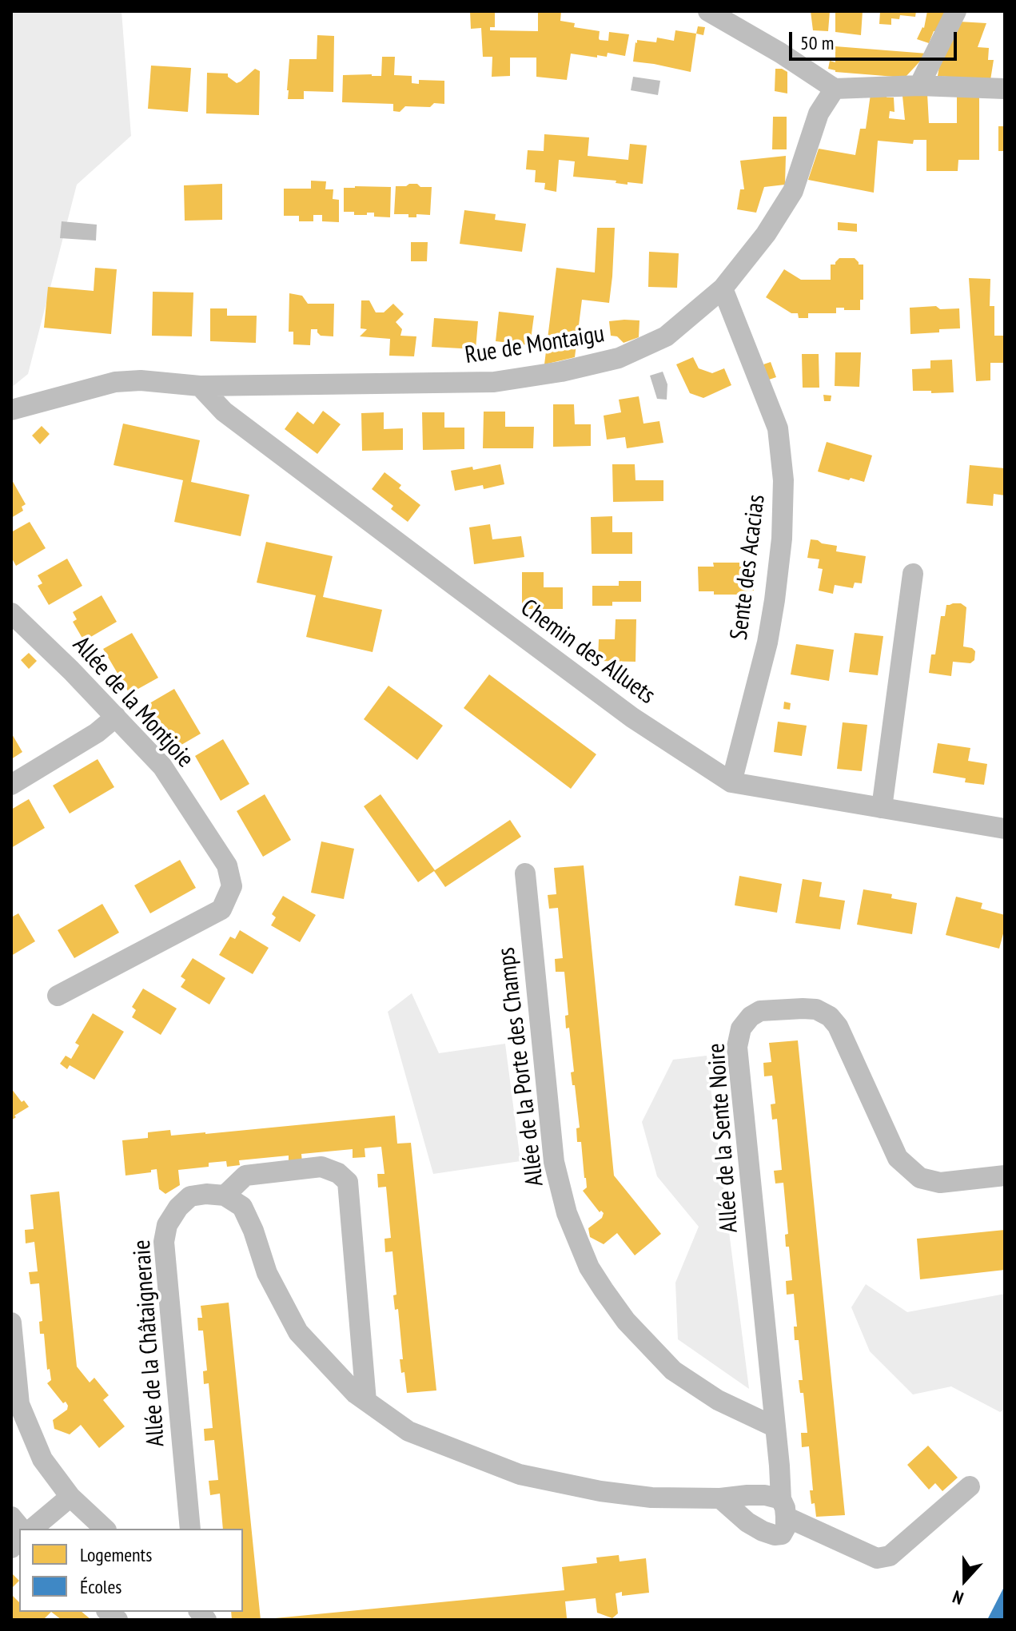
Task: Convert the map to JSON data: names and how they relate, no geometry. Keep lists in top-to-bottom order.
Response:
{
  "streets": {
    "street": [
      "Rue de Montaigu",
      "Sente des Acacias",
      "Chemin des Alluets",
      "Allée de la Montjoie",
      "Allée de la Porte des Champs",
      "Allée de la Sente Noire",
      "Allée de la Châtaigneraie"
    ]
  },
  "crossings": [
    ["Rue de Montaigu", "Sente des Acacias"],
    ["Rue de Montaigu", "Chemin des Alluets"],
    ["Sente des Acacias", "Chemin des Alluets"],
    ["Allée de la Porte des Champs", "Allée de la Sente Noire"]
  ],
  "legend": ["Logements", "Écoles"],
  "scale_bar": "50 m",
  "north": "bottom"
}
